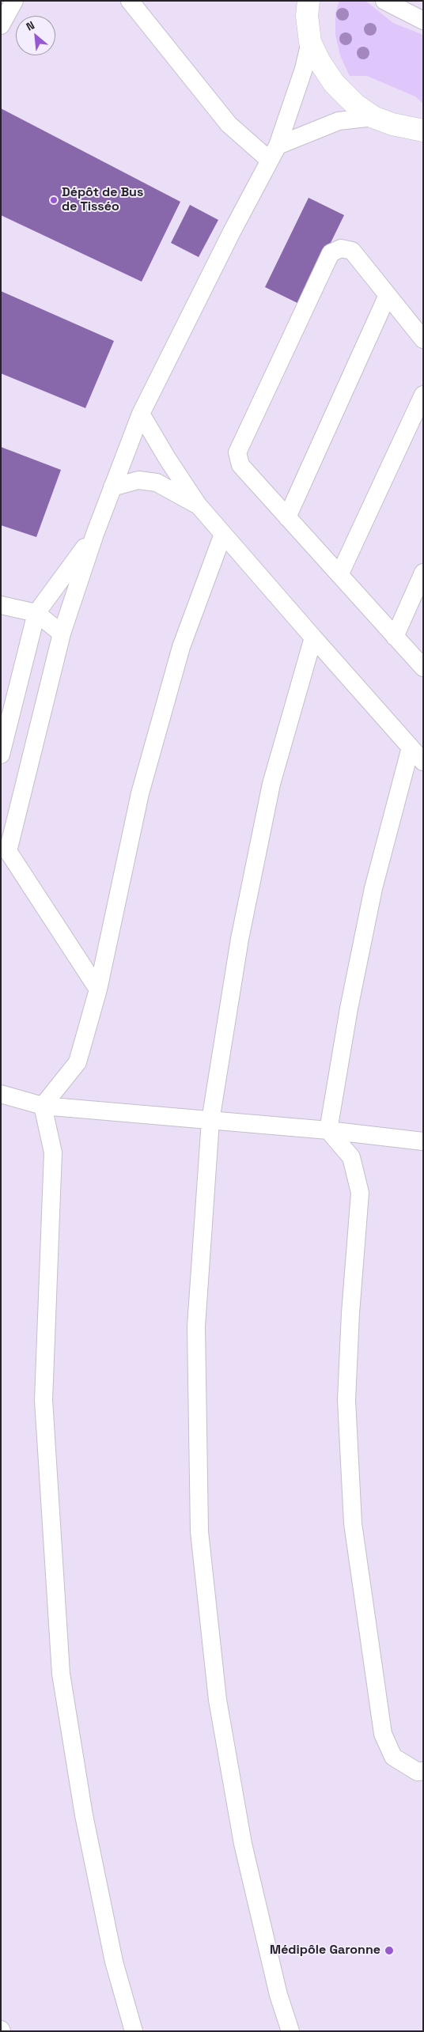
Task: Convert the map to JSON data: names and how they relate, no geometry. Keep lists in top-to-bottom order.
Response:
{
  "places": ["Dépôt de Bus de Tisséo", "Médipôle Garonne"],
  "north": "top left"
}
